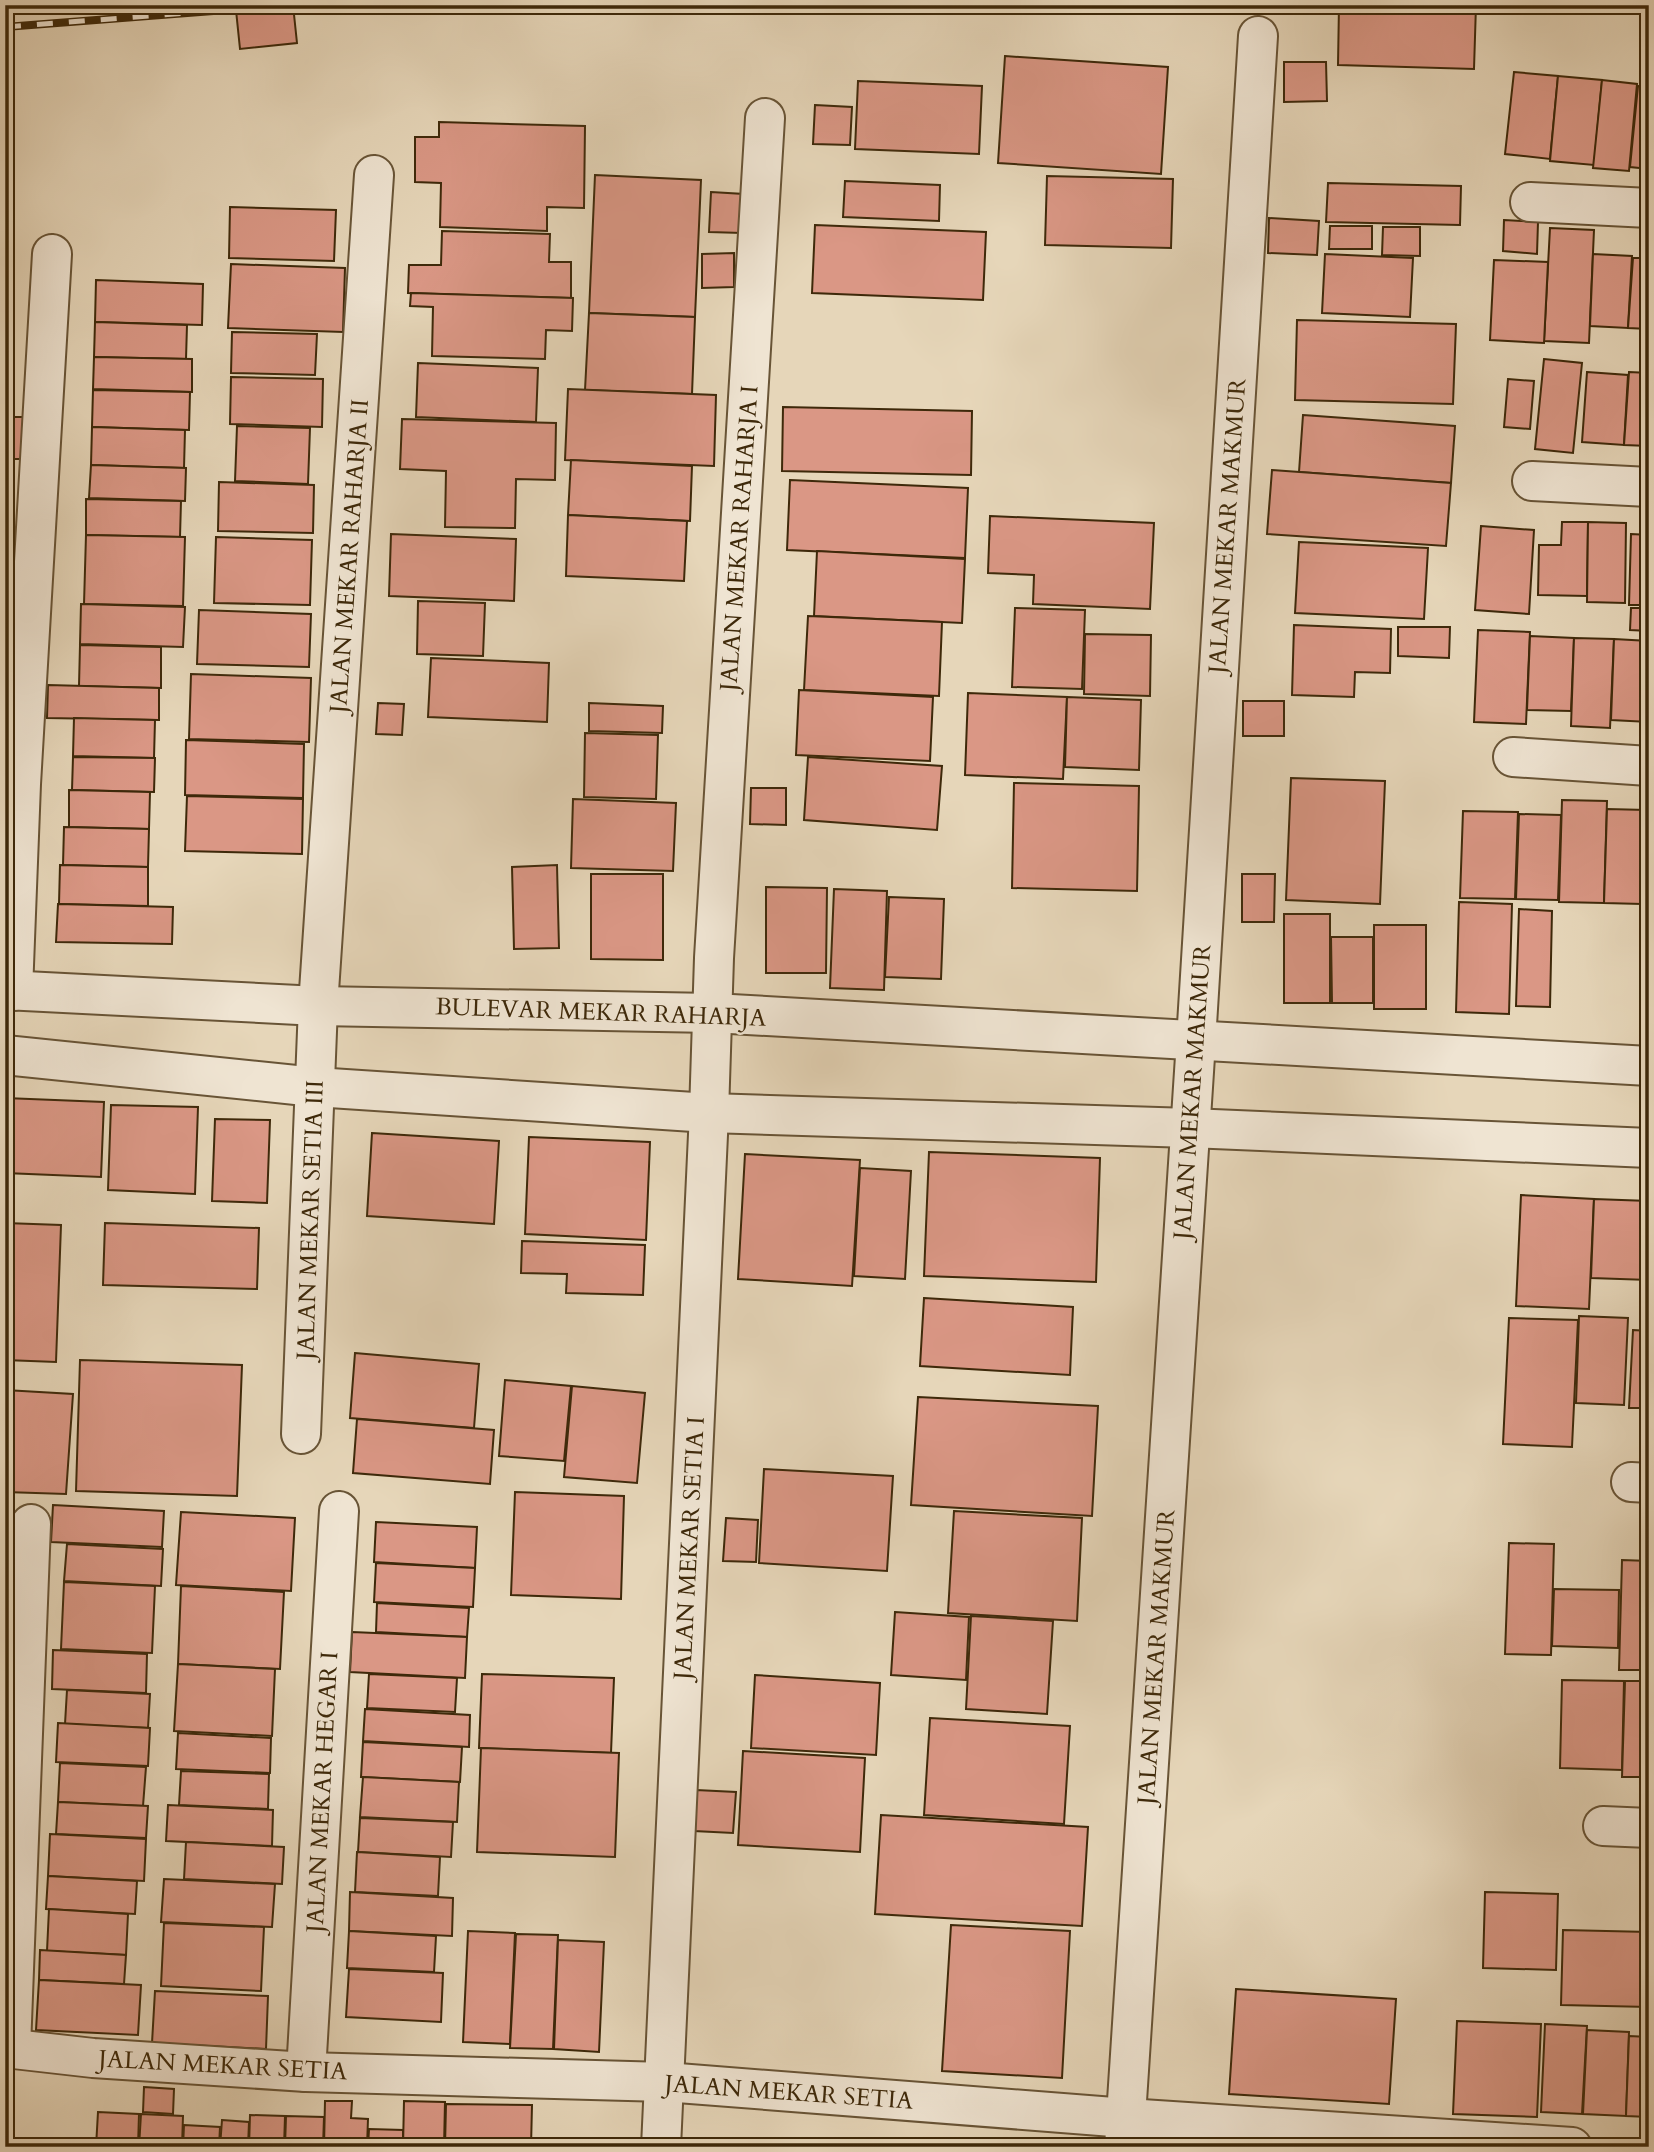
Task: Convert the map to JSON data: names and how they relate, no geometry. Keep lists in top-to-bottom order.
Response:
{
  "streets": {
    "street": [
      "JALAN MEKAR MAKMUR",
      "JALAN MEKAR RAHARJA I",
      "JALAN MEKAR RAHARJA II",
      "BULEVAR MEKAR RAHARJA",
      "JALAN MEKAR SETIA III",
      "JALAN MEKAR SETIA I",
      "JALAN MEKAR HEGAR I",
      "JALAN MEKAR SETIA"
    ]
  },
  "crossings": [
    ["JALAN MEKAR MAKMUR", "BULEVAR MEKAR RAHARJA"],
    ["JALAN MEKAR MAKMUR", "JALAN MEKAR SETIA"],
    ["JALAN MEKAR RAHARJA I", "BULEVAR MEKAR RAHARJA"],
    ["JALAN MEKAR RAHARJA I", "JALAN MEKAR SETIA I"],
    ["JALAN MEKAR RAHARJA II", "BULEVAR MEKAR RAHARJA"],
    ["JALAN MEKAR RAHARJA II", "JALAN MEKAR SETIA III"],
    ["BULEVAR MEKAR RAHARJA", "JALAN MEKAR SETIA III"],
    ["BULEVAR MEKAR RAHARJA", "JALAN MEKAR SETIA I"],
    ["JALAN MEKAR SETIA I", "JALAN MEKAR SETIA"],
    ["JALAN MEKAR HEGAR I", "JALAN MEKAR SETIA"]
  ]
}
